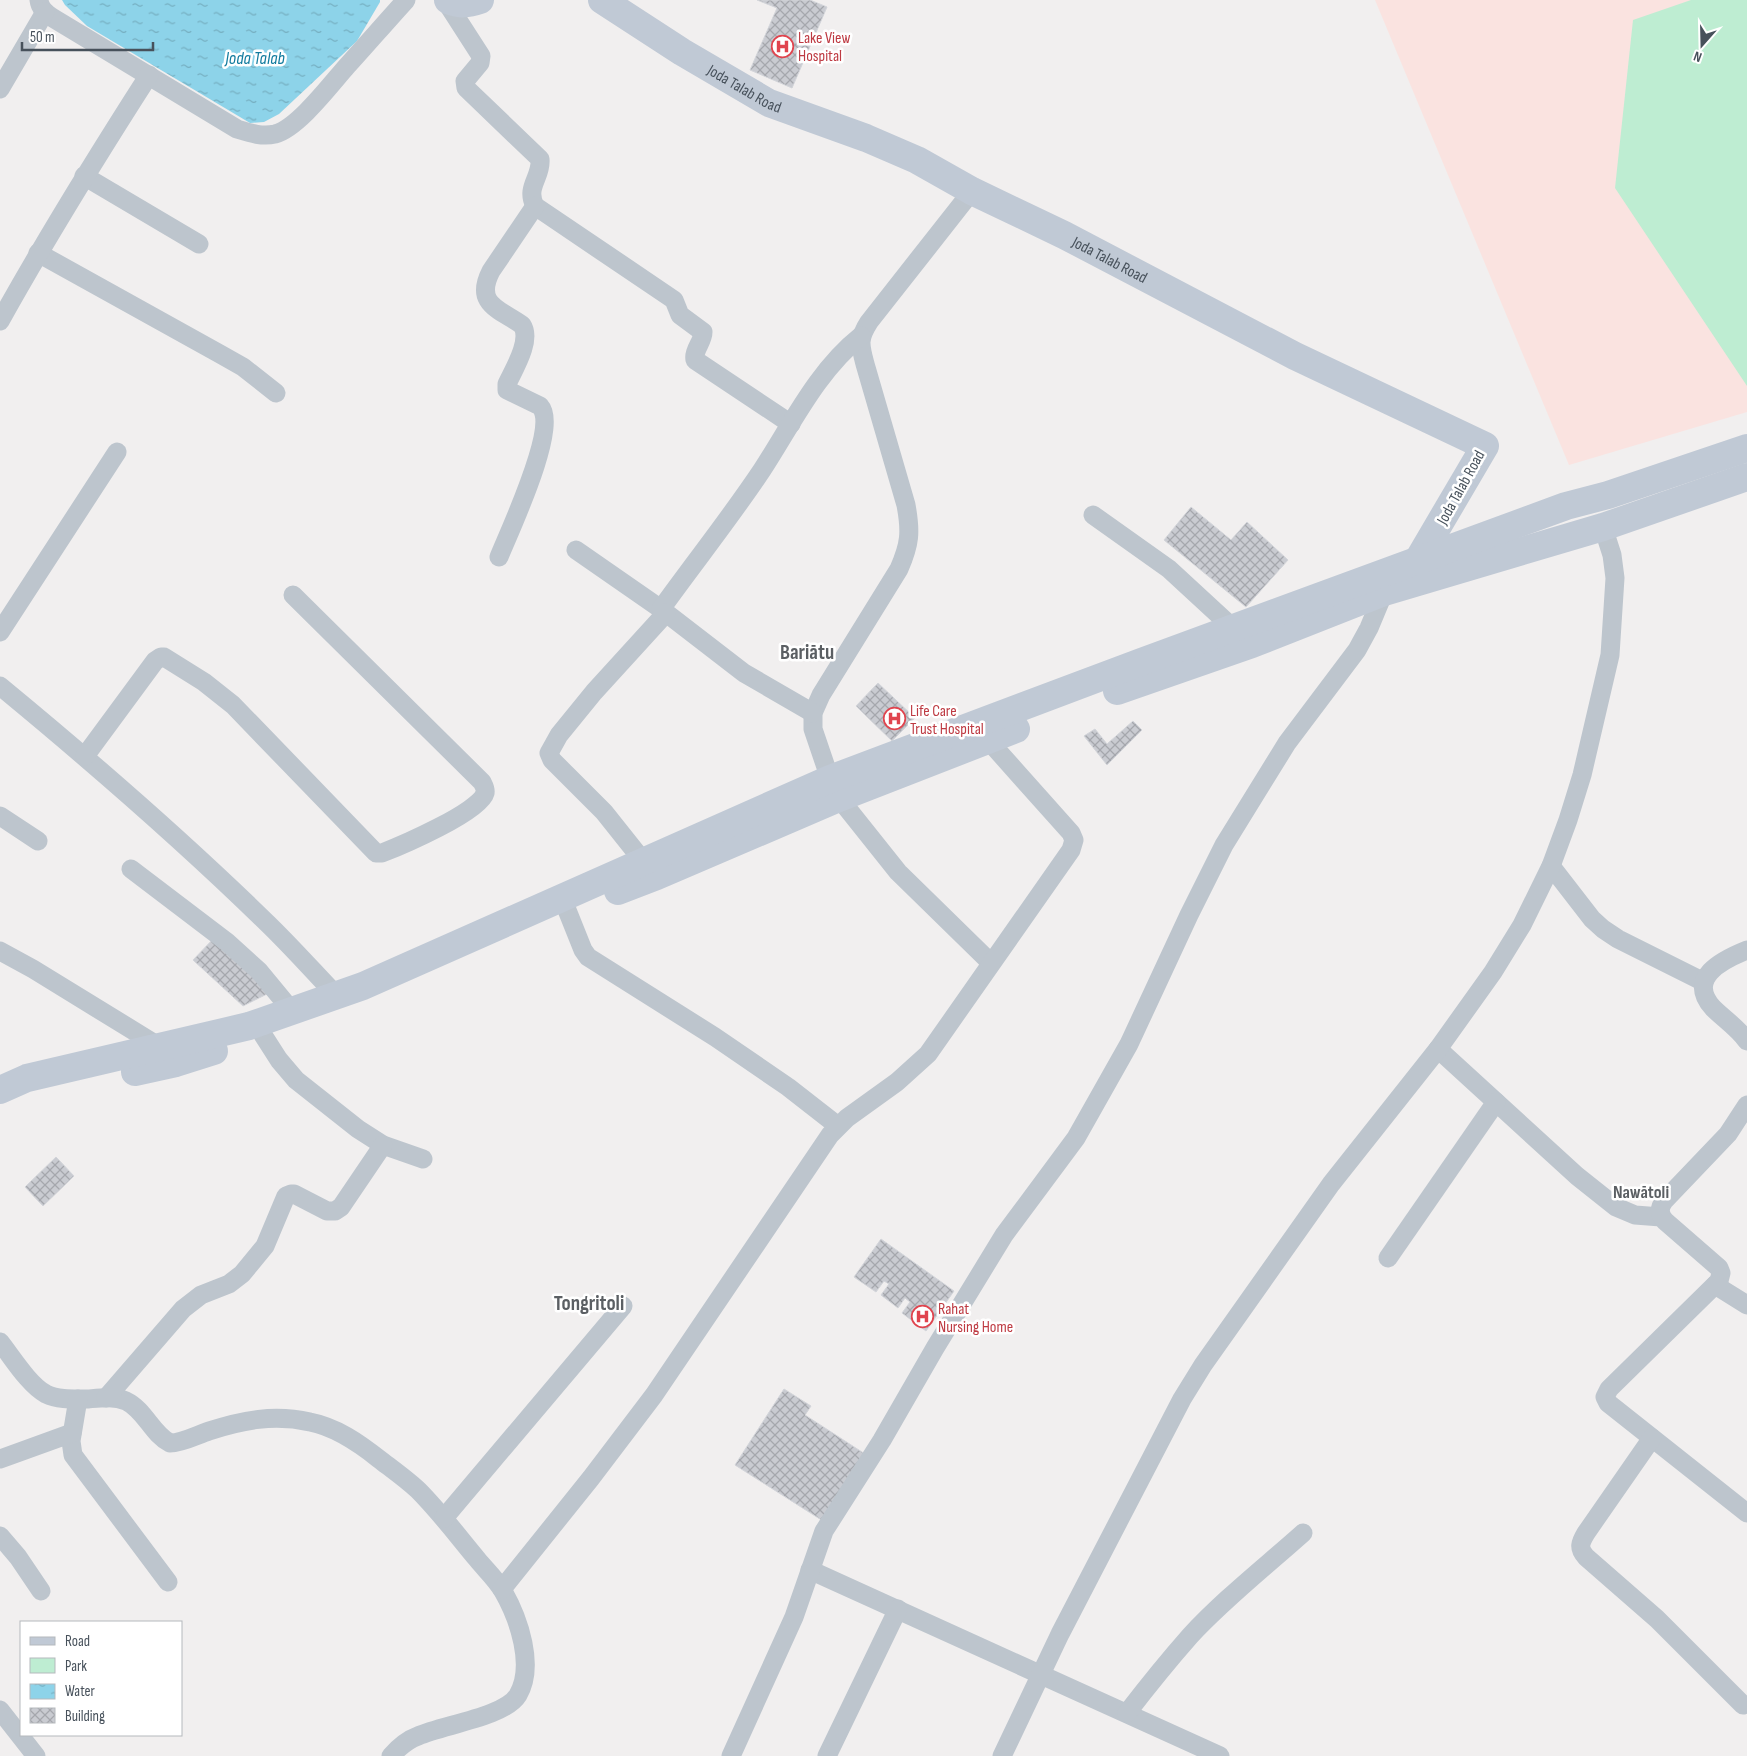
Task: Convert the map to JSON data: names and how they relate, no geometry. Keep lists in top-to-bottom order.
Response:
{
  "streets": {
    "main road": ["Joda Talab Road"]
  },
  "districts": ["Bariātu", "Nawātoli", "Tongritoli"],
  "water": ["Joda Talab"],
  "places": {
    "hospital": ["Lake View Hospital", "Life Care Trust Hospital", "Rahat Nursing Home"]
  },
  "legend": [
    "Road",
    "Park",
    "Water",
    "Building"
  ],
  "scale_bar": "50 m",
  "north": "bottom"
}
